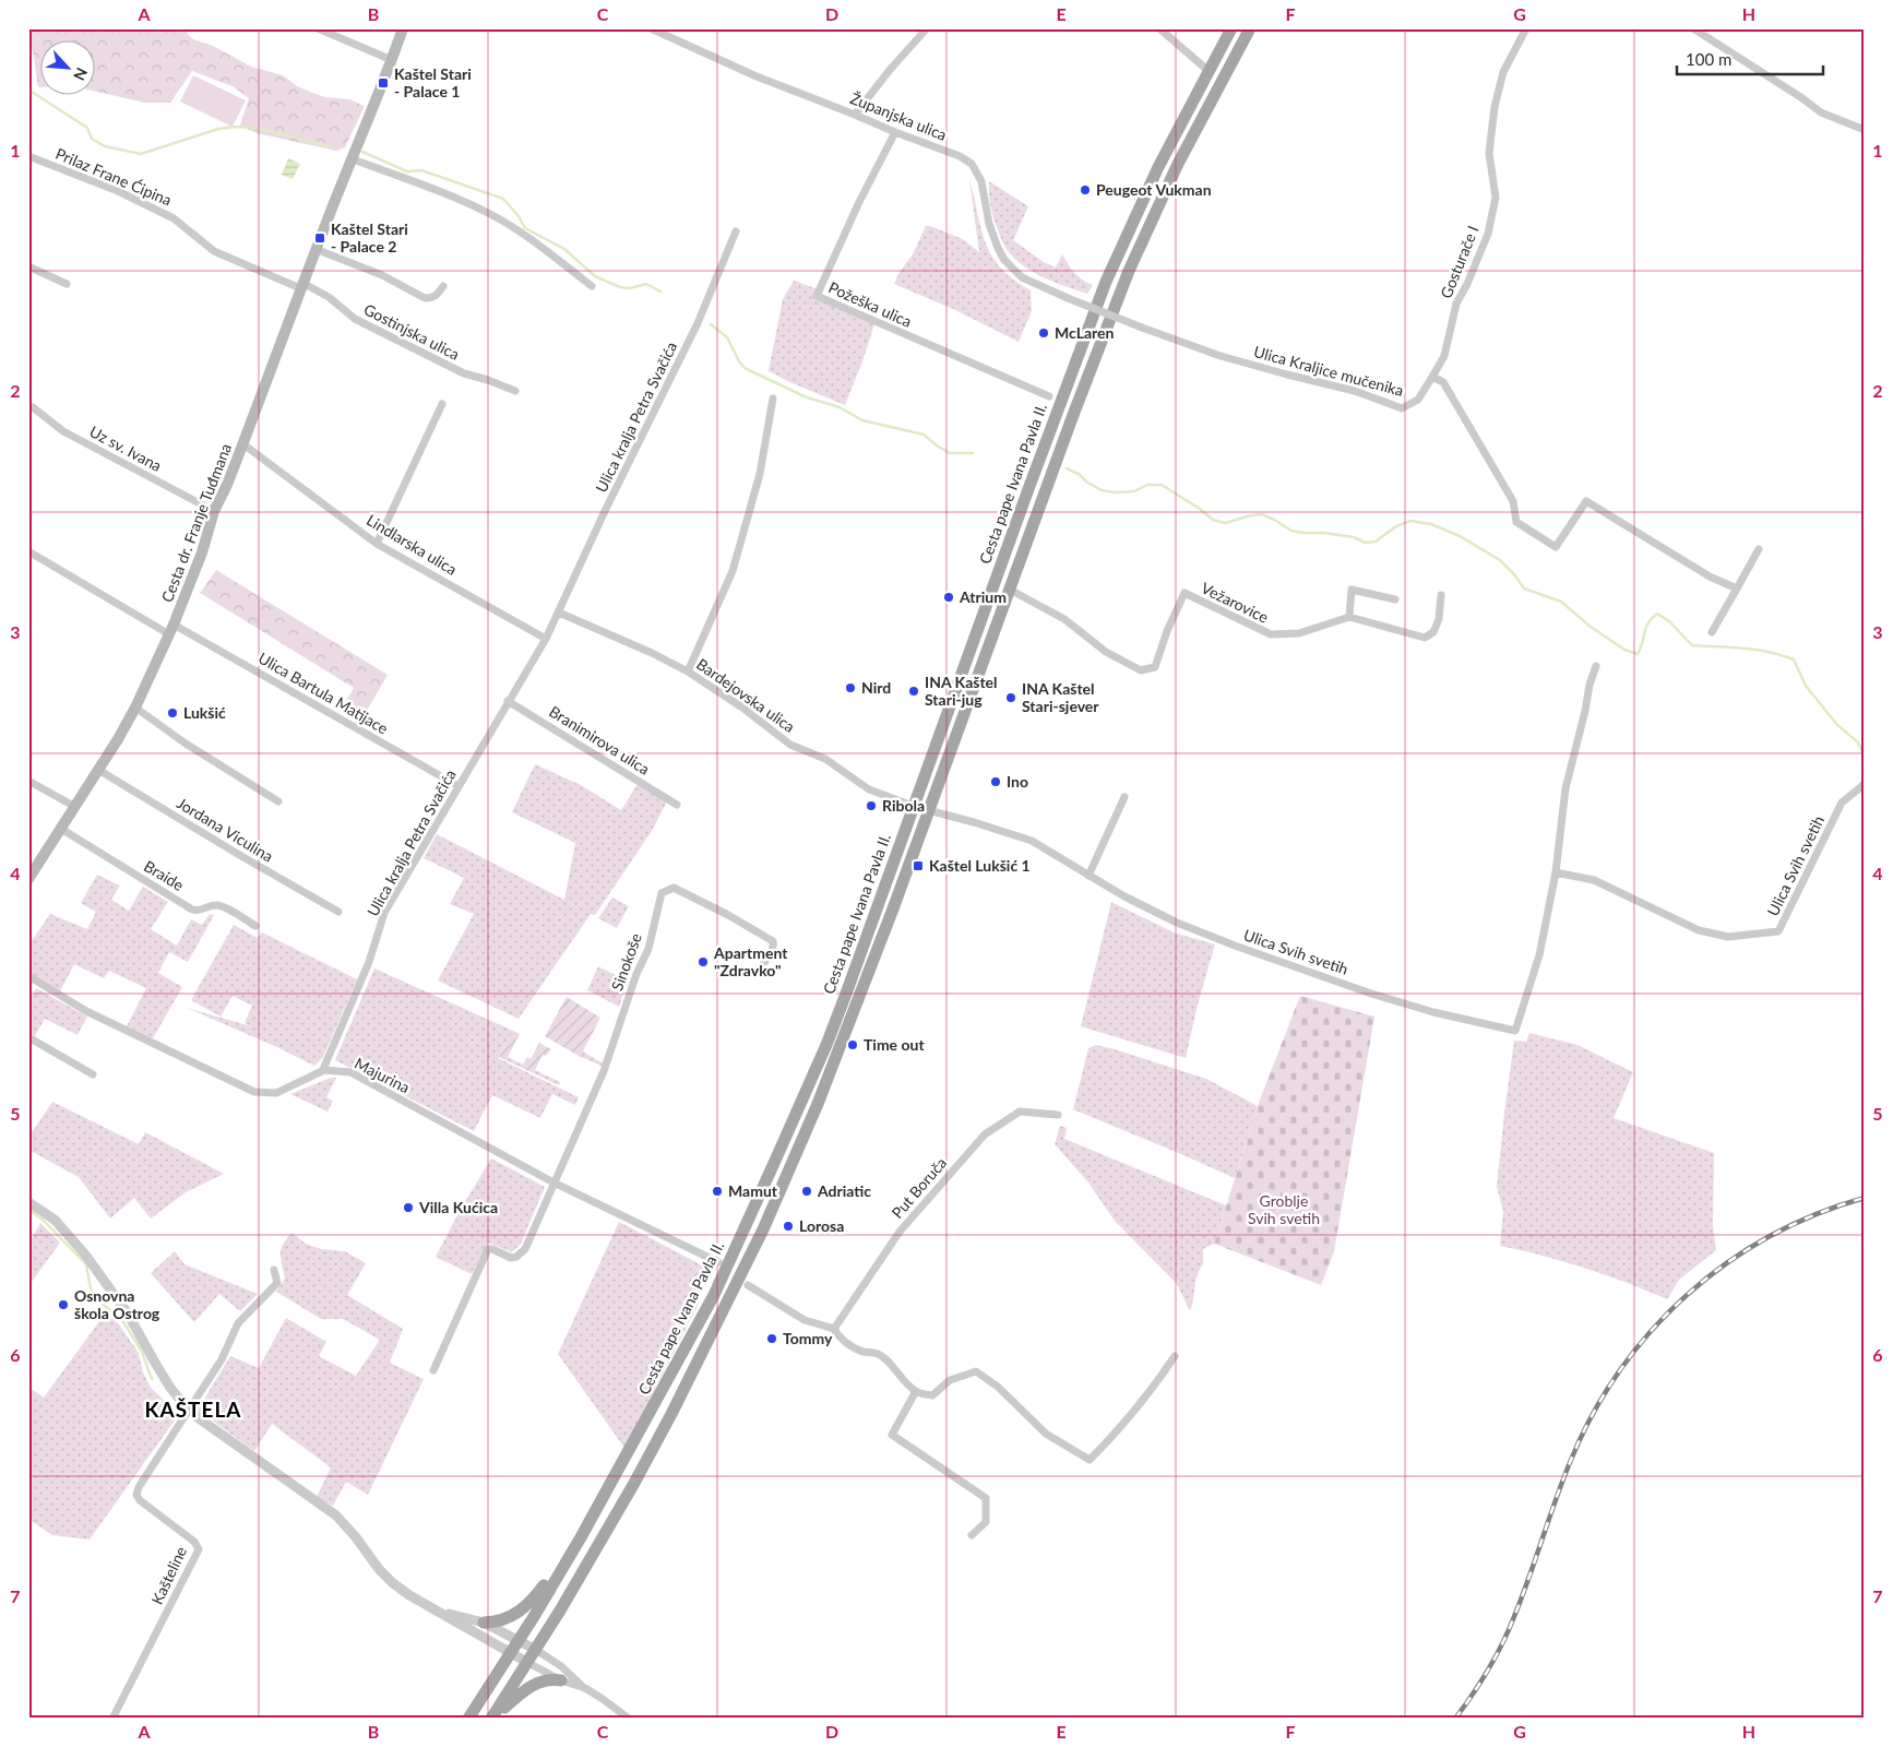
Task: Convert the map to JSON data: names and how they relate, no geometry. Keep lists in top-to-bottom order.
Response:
{
  "streets": {
    "main road": ["Cesta pape Ivana Pavla II.", "Cesta dr. Franje Tuđmana"],
    "street": [
      "Županjska ulica",
      "Prilaz Frane Ćipina",
      "Gosturače I",
      "Požeška ulica",
      "Gostinjska ulica",
      "Ulica Kraljice mučenika",
      "Ulica kralja Petra Svačića",
      "Uz sv. Ivana",
      "Lindlarska ulica",
      "Vežarovice",
      "Ulica Bartula Matijace",
      "Bardejovska ulica",
      "Branimirova ulica",
      "Jordana Viculina",
      "Ulica Svih svetih",
      "Braide",
      "Sinokoše",
      "Majurina",
      "Put Boruča",
      "Kašteline"
    ]
  },
  "crossings": [
    ["Županjska ulica", "Požeška ulica"],
    ["Županjska ulica", "Ulica Kraljice mučenika"],
    ["Prilaz Frane Ćipina", "Gostinjska ulica"],
    ["Prilaz Frane Ćipina", "Cesta dr. Franje Tuđmana"],
    ["Gosturače I", "Ulica Kraljice mučenika"],
    ["Gostinjska ulica", "Cesta dr. Franje Tuđmana"],
    ["Ulica kralja Petra Svačića", "Lindlarska ulica"],
    ["Ulica kralja Petra Svačića", "Ulica Bartula Matijace"],
    ["Ulica kralja Petra Svačića", "Bardejovska ulica"],
    ["Ulica kralja Petra Svačića", "Branimirova ulica"],
    ["Ulica kralja Petra Svačića", "Majurina"],
    ["Uz sv. Ivana", "Cesta dr. Franje Tuđmana"],
    ["Cesta pape Ivana Pavla II.", "Vežarovice"],
    ["Cesta pape Ivana Pavla II.", "Bardejovska ulica"],
    ["Cesta pape Ivana Pavla II.", "Ulica Svih svetih"],
    ["Cesta dr. Franje Tuđmana", "Lindlarska ulica"],
    ["Cesta dr. Franje Tuđmana", "Ulica Bartula Matijace"],
    ["Cesta dr. Franje Tuđmana", "Jordana Viculina"],
    ["Cesta dr. Franje Tuđmana", "Braide"],
    ["Sinokoše", "Majurina"]
  ],
  "districts": ["KAŠTELA"],
  "parks": ["Groblje Svih svetih"],
  "places": {
    "transit": ["Kaštel Stari - Palace 1", "Kaštel Stari - Palace 2", "Kaštel Lukšić 1"],
    "other": [
      "Peugeot Vukman",
      "McLaren",
      "Atrium",
      "Nird",
      "INA Kaštel Stari-jug",
      "INA Kaštel Stari-sjever",
      "Lukšić",
      "Ino",
      "Ribola",
      "Apartment \"Zdravko\"",
      "Time out",
      "Mamut",
      "Adriatic",
      "Villa Kućica",
      "Lorosa",
      "Osnovna škola Ostrog",
      "Tommy"
    ]
  },
  "scale_bar": "100 m",
  "north": "bottom right",
  "grid": {
    "columns": [
      "A",
      "B",
      "C",
      "D",
      "E",
      "F",
      "G",
      "H"
    ],
    "rows": [
      "1",
      "2",
      "3",
      "4",
      "5",
      "6",
      "7"
    ]
  }
}
